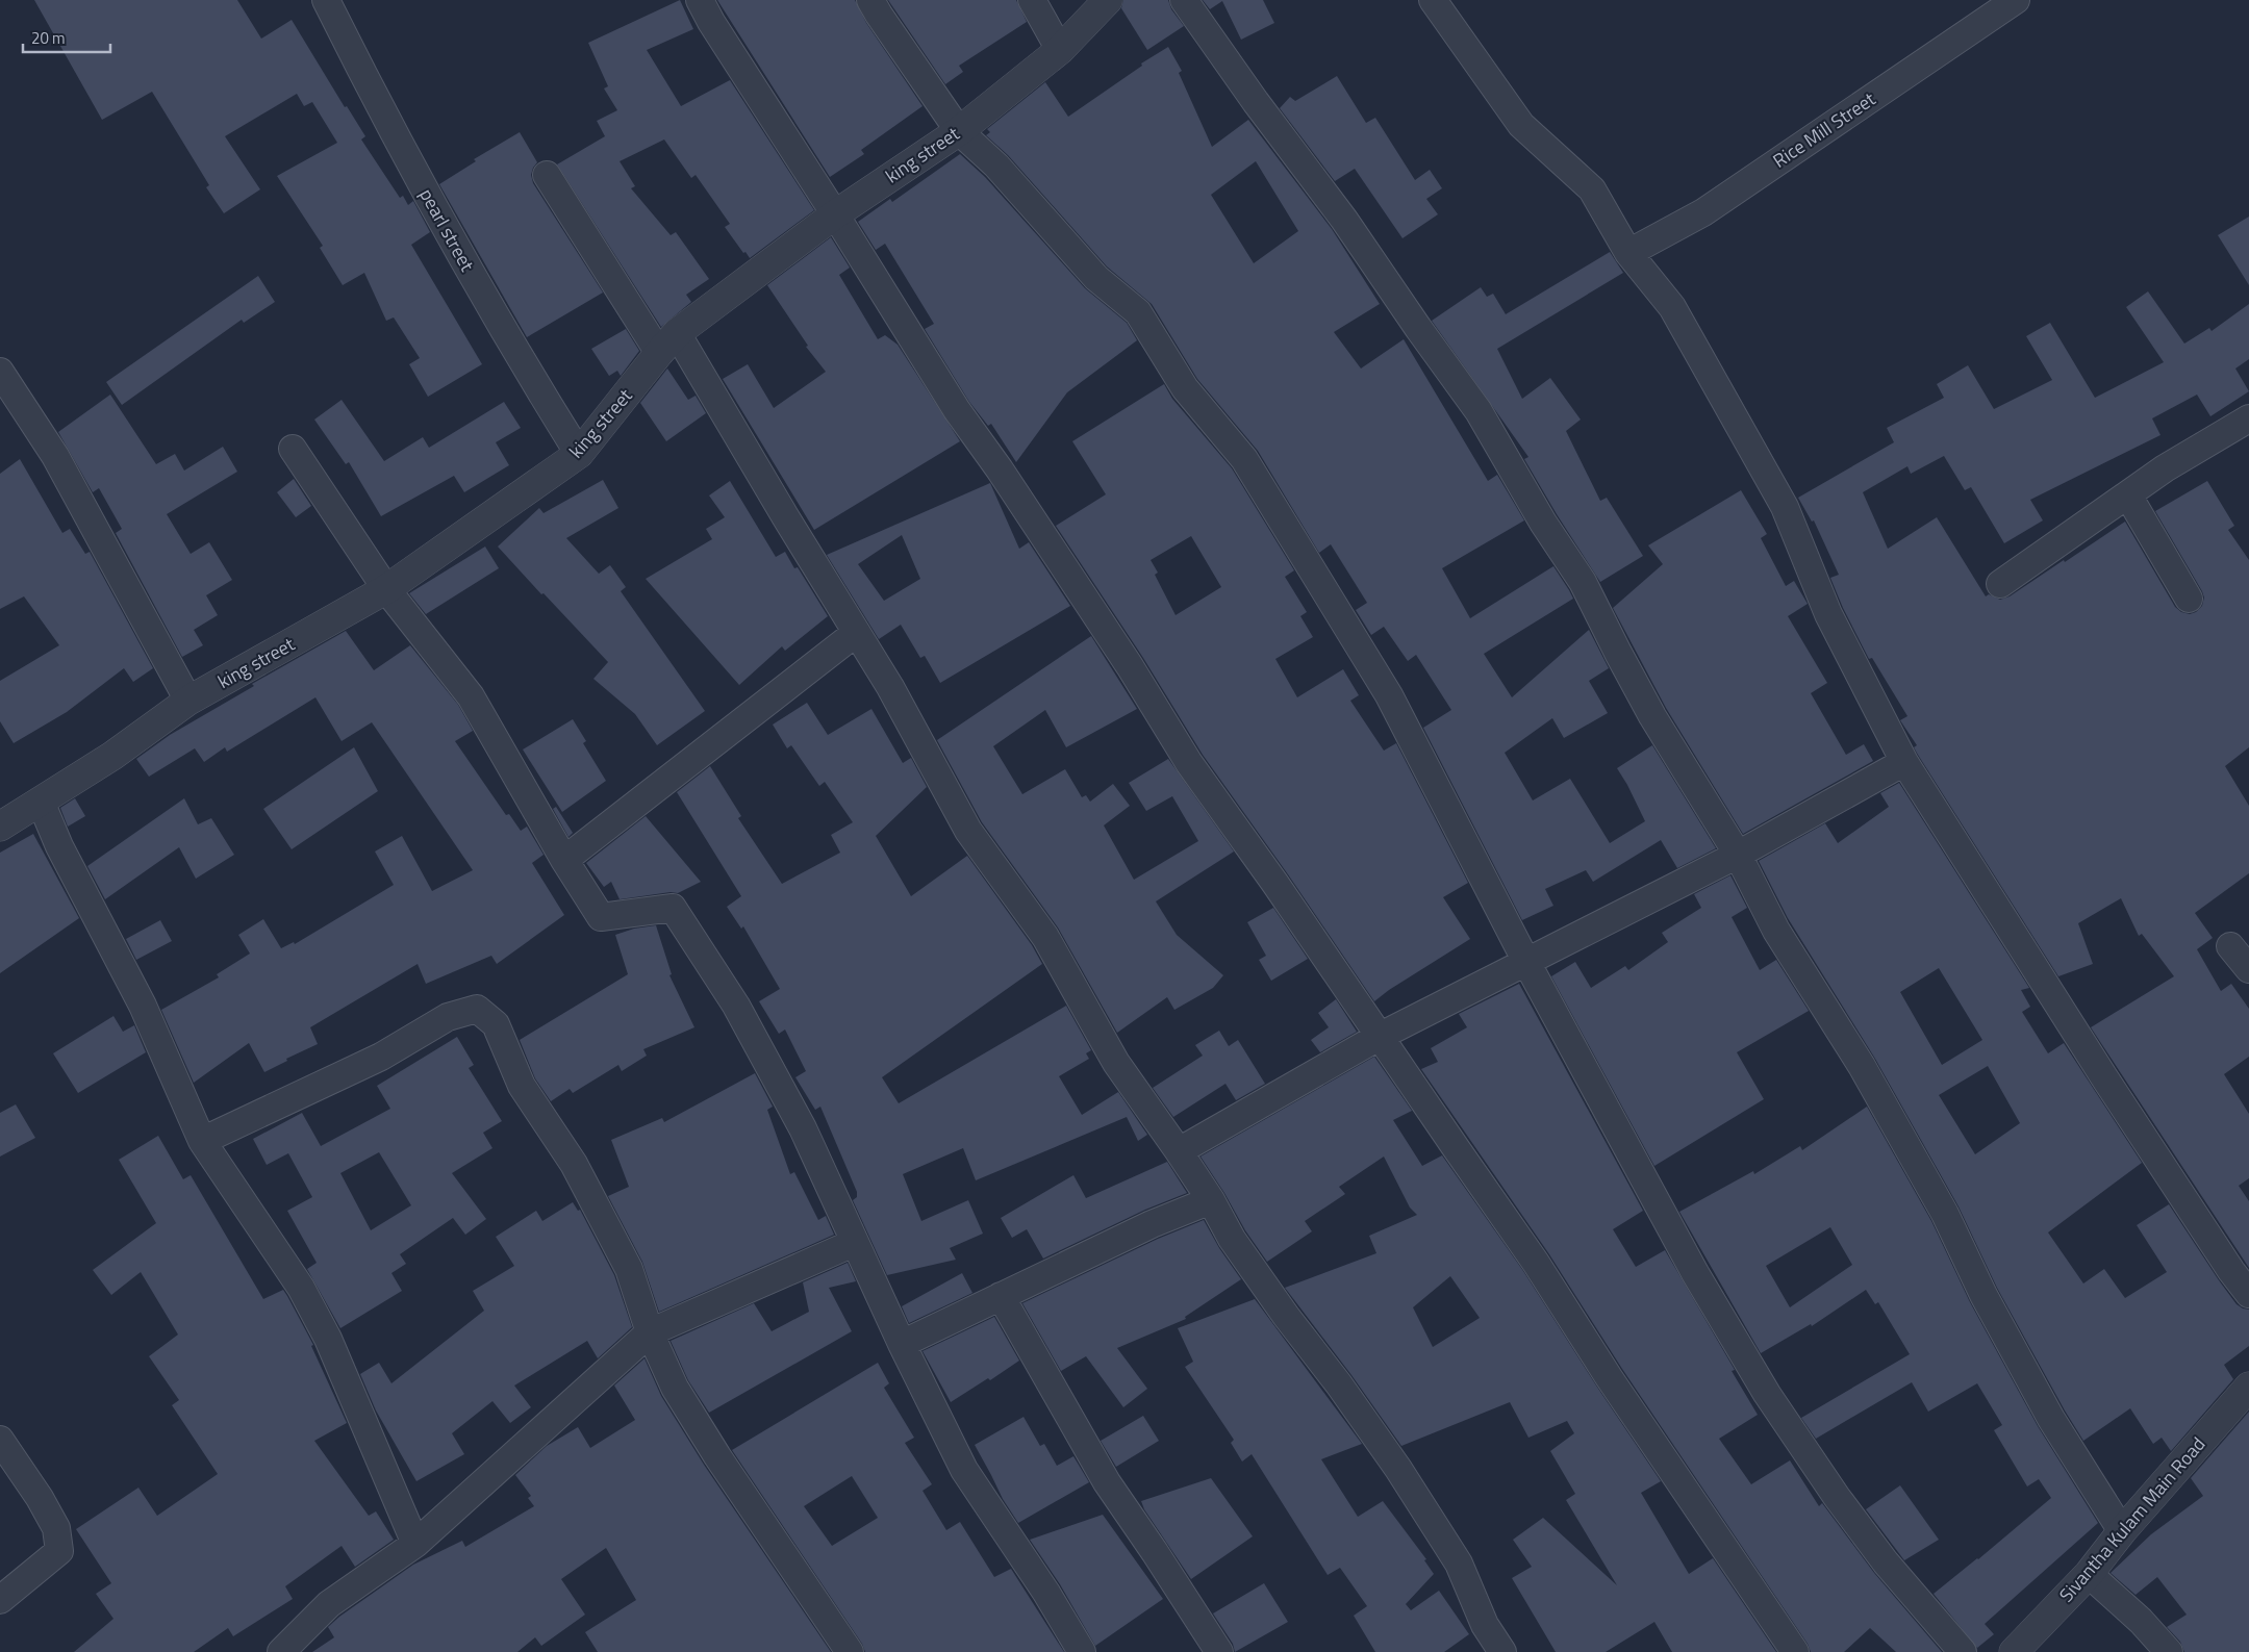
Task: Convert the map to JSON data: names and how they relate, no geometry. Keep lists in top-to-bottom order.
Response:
{
  "streets": {
    "street": [
      "Rice Mill Street",
      "king street",
      "pearl street",
      "Sivantha Kulam Main Road"
    ]
  },
  "crossings": [
    ["king street", "pearl street"]
  ],
  "scale_bar": "20 m"
}
